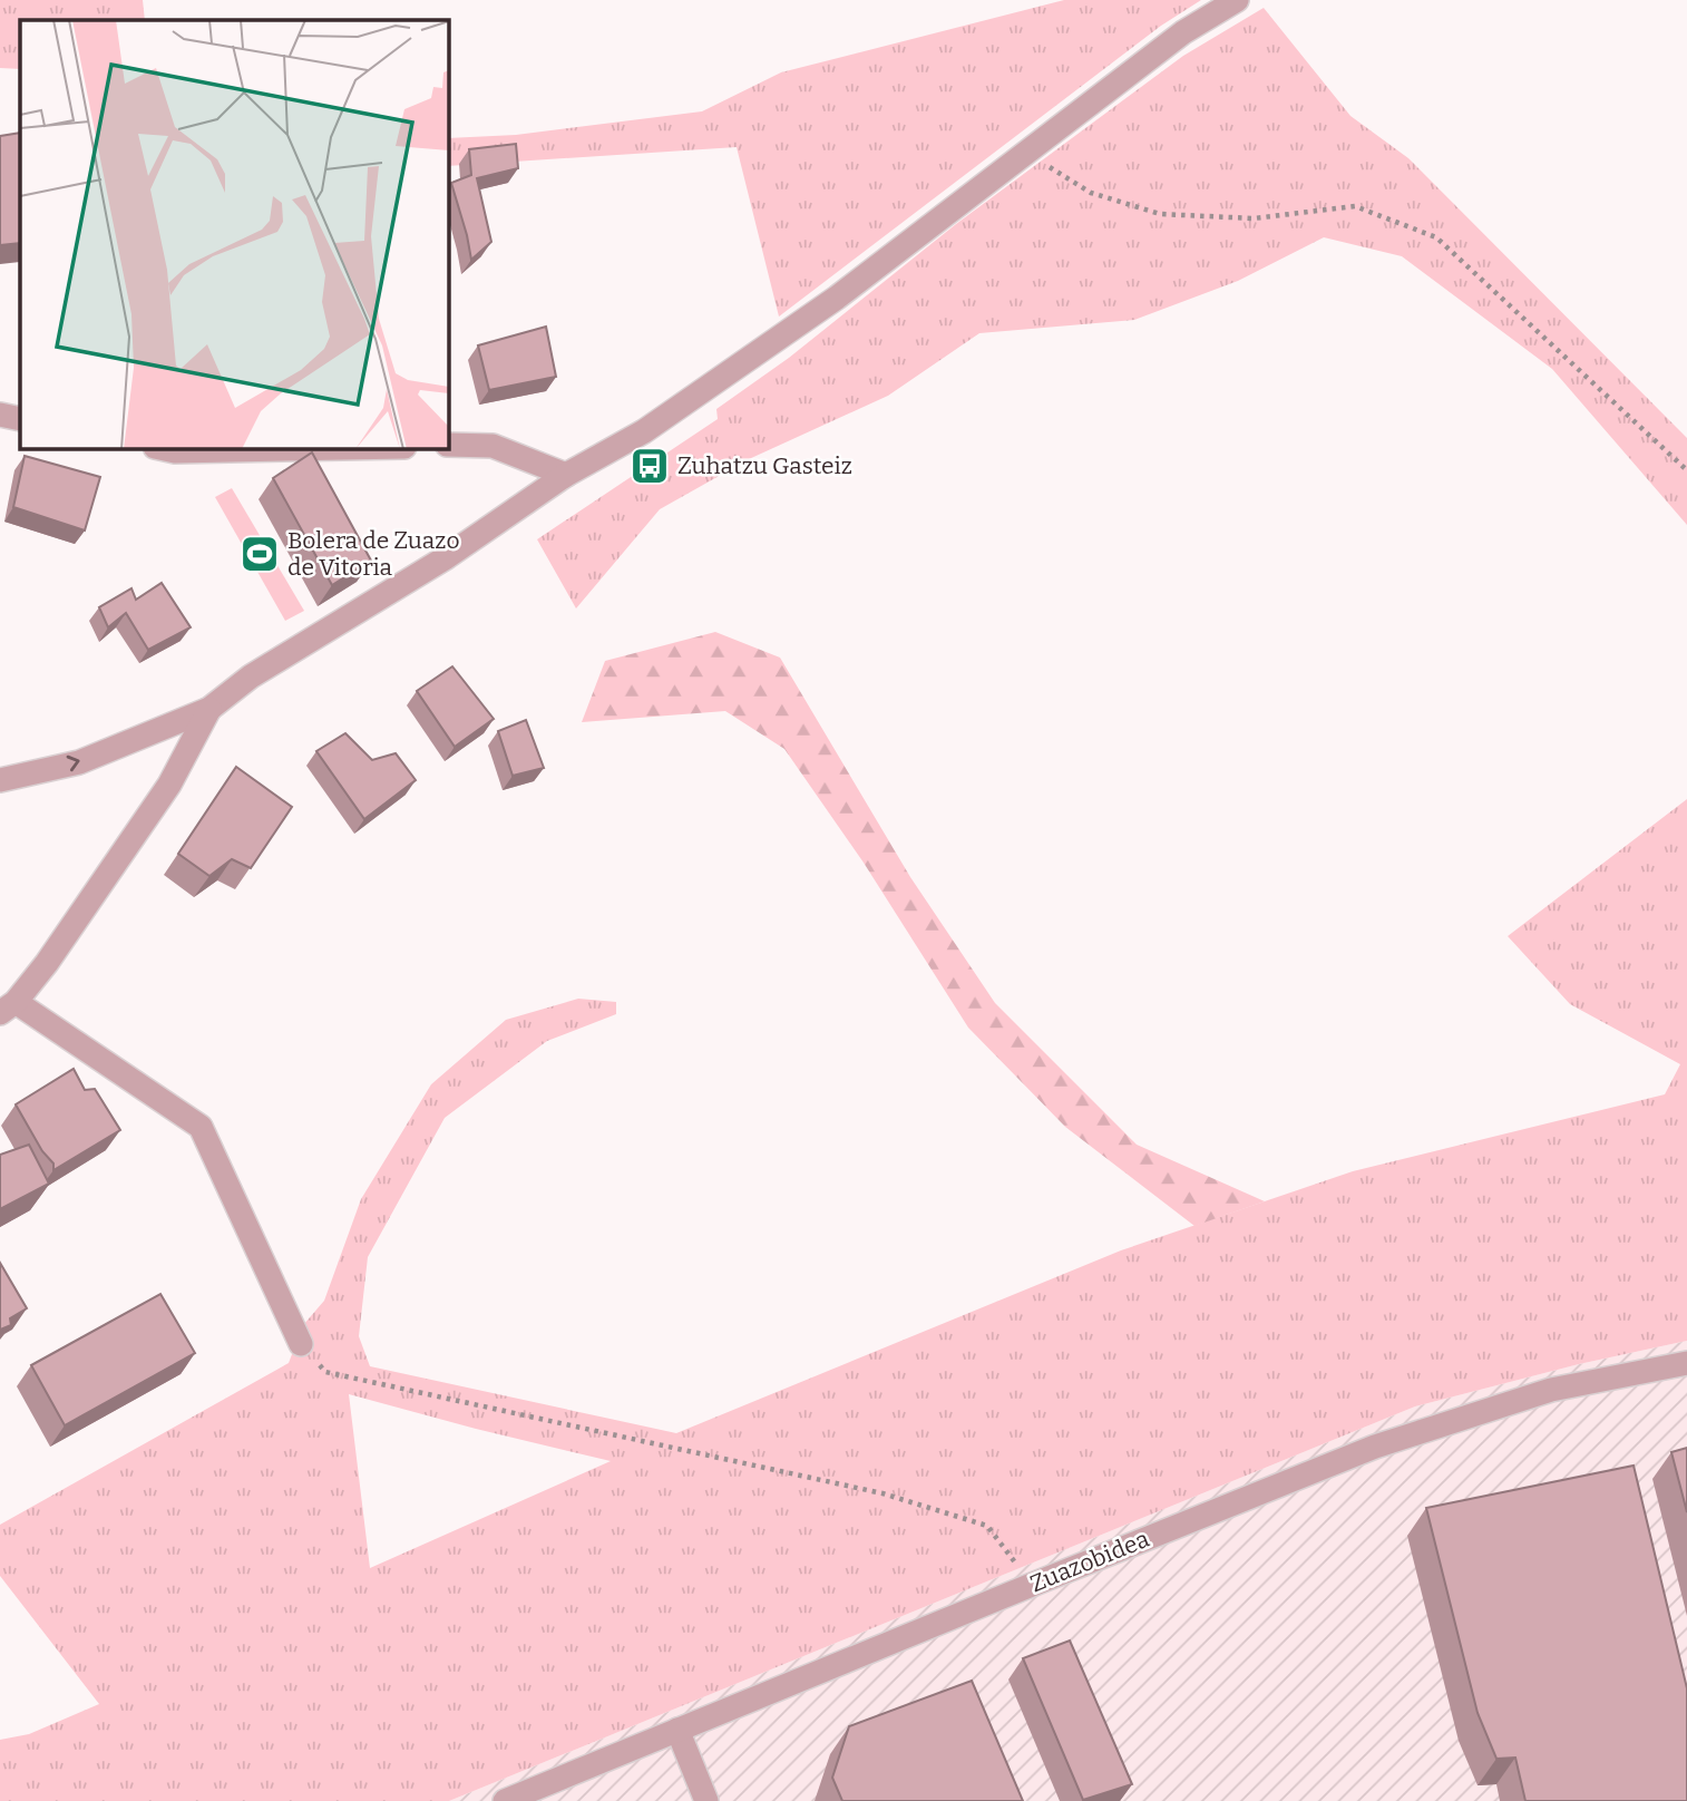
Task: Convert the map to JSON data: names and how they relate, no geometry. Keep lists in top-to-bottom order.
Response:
{
  "streets": {
    "street": ["Zuazobidea"]
  },
  "places": {
    "bus stop": ["Zuhatzu Gasteiz"],
    "sports": ["Bolera de Zuazo de Vitoria"]
  }
}
